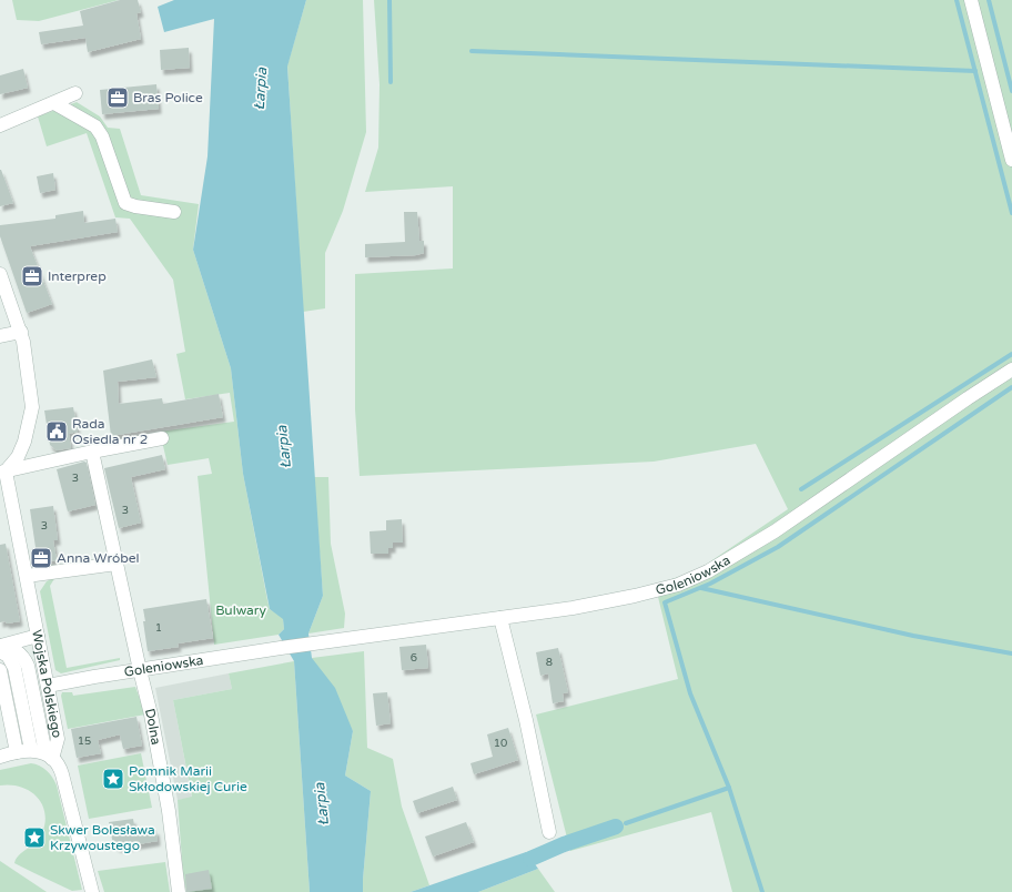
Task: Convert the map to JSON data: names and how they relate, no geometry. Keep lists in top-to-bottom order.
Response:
{
  "streets": {
    "street": ["Goleniowska", "Wojska Polskiego", "Dolna"]
  },
  "crossings": [
    ["Goleniowska", "Wojska Polskiego"],
    ["Goleniowska", "Dolna"]
  ],
  "water": ["Łarpia"],
  "parks": ["Bulwary"],
  "places": {
    "office": ["Bras Police", "Interprep", "Anna Wróbel"],
    "public building": ["Rada Osiedla nr 2"],
    "place": ["Pomnik Marii Skłodowskiej Curie", "Skwer Bolesława Krzywoustego"]
  },
  "house_numbers": [
    "3",
    "3",
    "3",
    "1",
    "6",
    "8",
    "15",
    "10"
  ]
}
